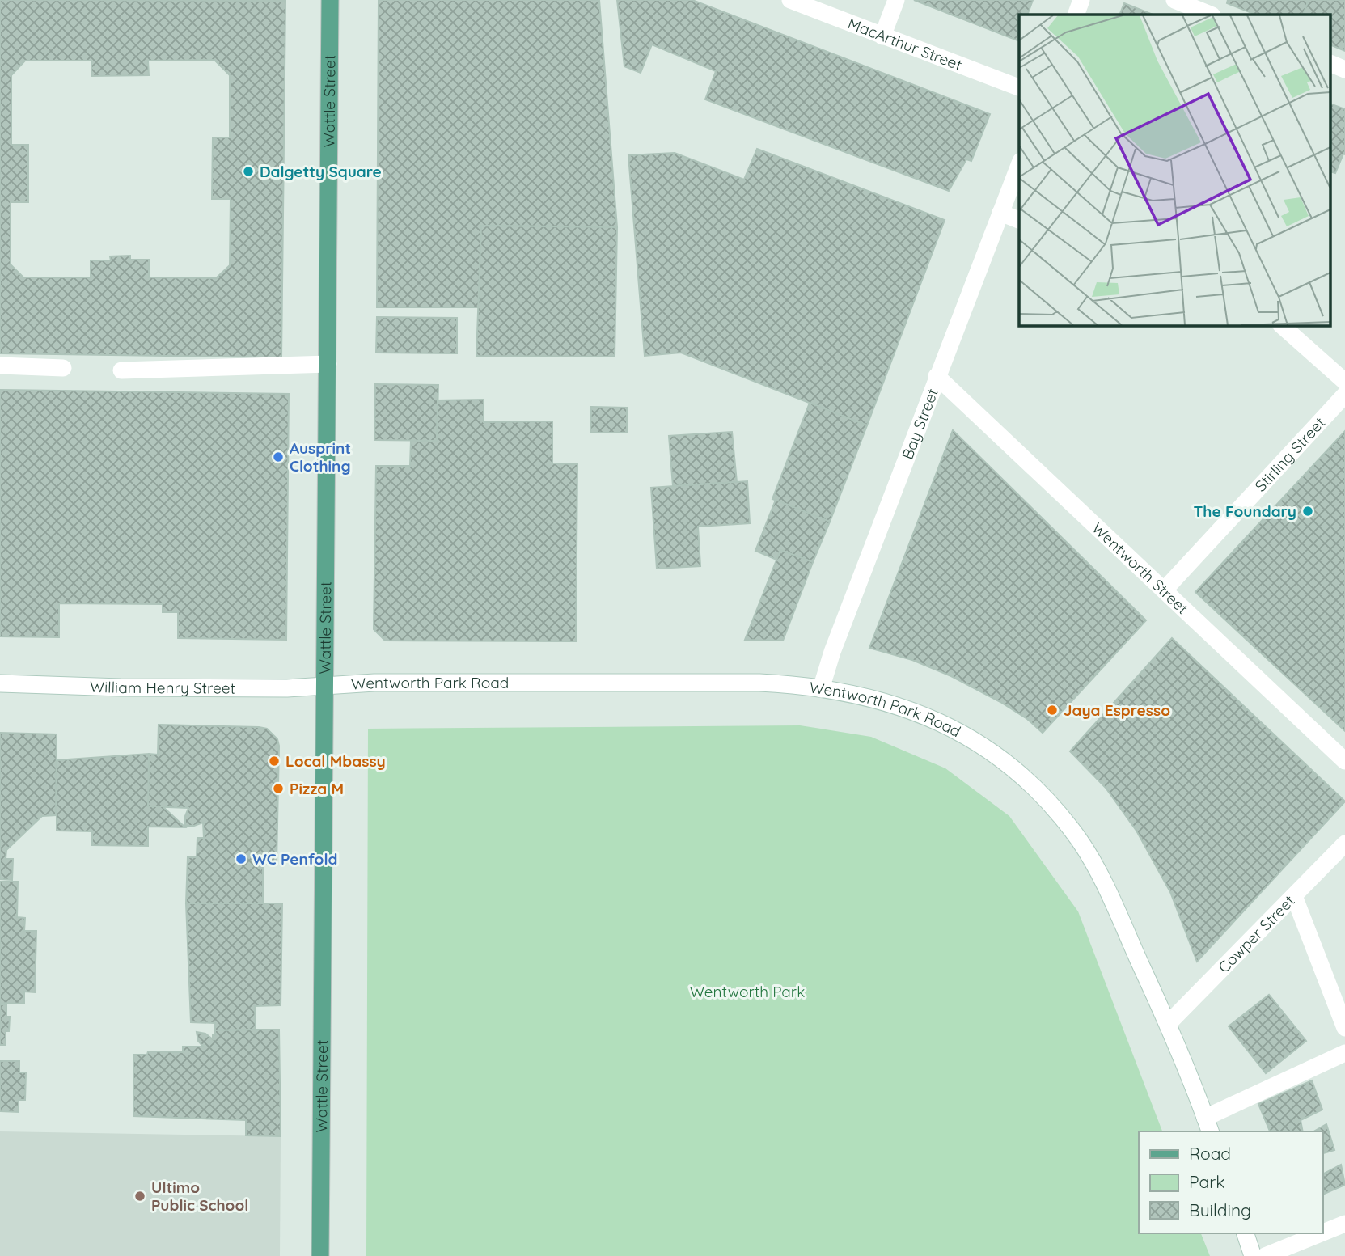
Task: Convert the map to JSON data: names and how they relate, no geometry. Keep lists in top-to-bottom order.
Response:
{
  "streets": {
    "main road": ["Wattle Street"],
    "street": [
      "MacArthur Street",
      "Bay Street",
      "Stirling Street",
      "Wentworth Street",
      "Wentworth Park Road",
      "William Henry Street",
      "Cowper Street"
    ]
  },
  "crossings": [
    ["Wattle Street", "Wentworth Park Road"],
    ["Wattle Street", "William Henry Street"],
    ["Bay Street", "Wentworth Street"],
    ["Bay Street", "Wentworth Park Road"],
    ["Stirling Street", "Wentworth Street"],
    ["Wentworth Park Road", "William Henry Street"],
    ["Wentworth Park Road", "Cowper Street"]
  ],
  "parks": ["Wentworth Park"],
  "places": [
    "Dalgetty Square",
    "Ausprint Clothing",
    "The Foundary",
    "Jaya Espresso",
    "Local Mbassy",
    "Pizza M",
    "WC Penfold",
    "Ultimo Public School"
  ],
  "legend": ["Road", "Park", "Building"]
}
